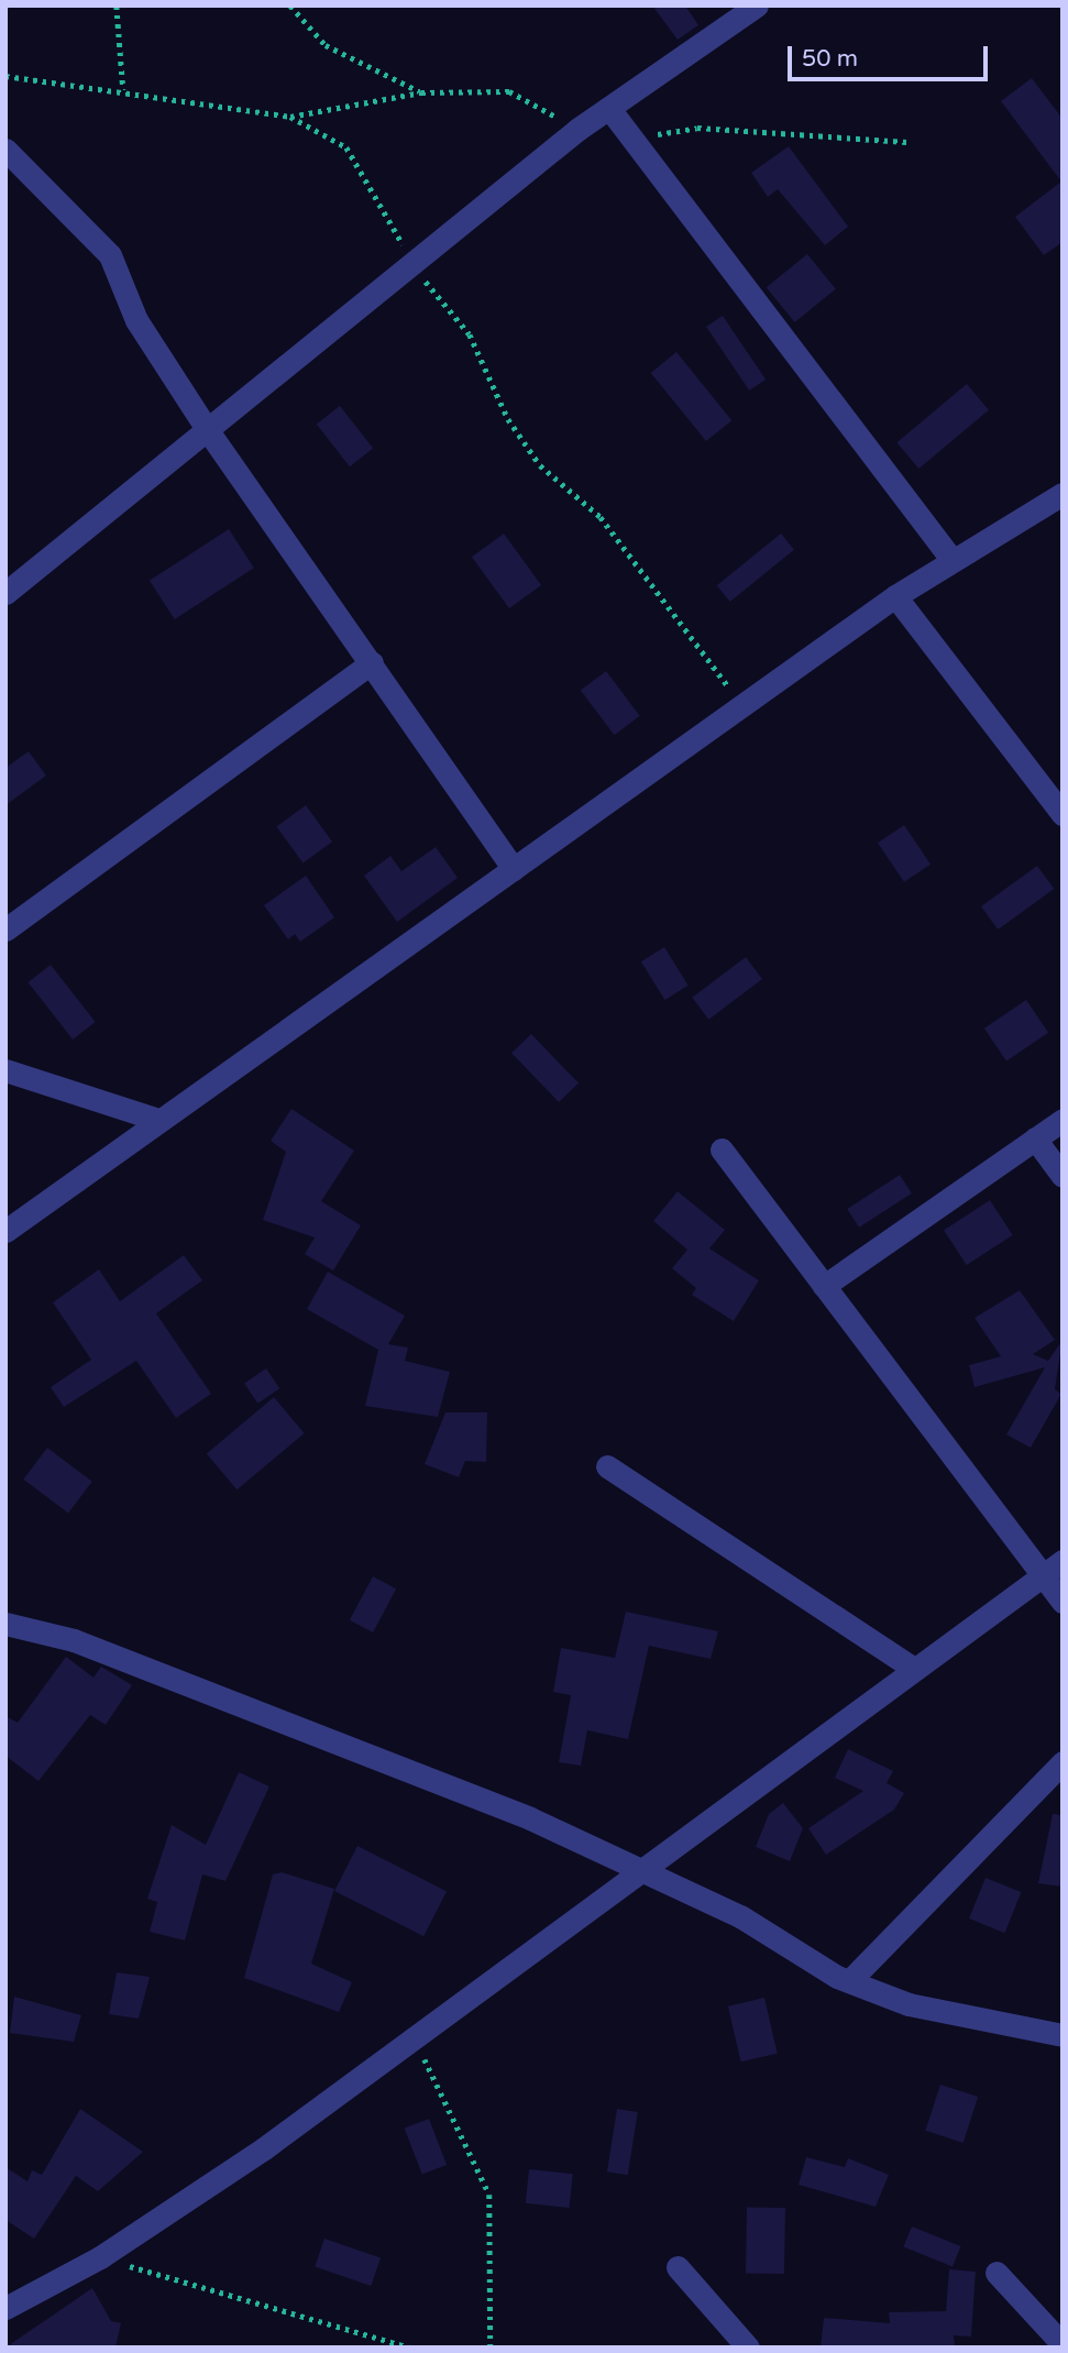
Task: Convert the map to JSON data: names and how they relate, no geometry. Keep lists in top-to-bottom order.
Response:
{
  "scale_bar": "50 m"
}
